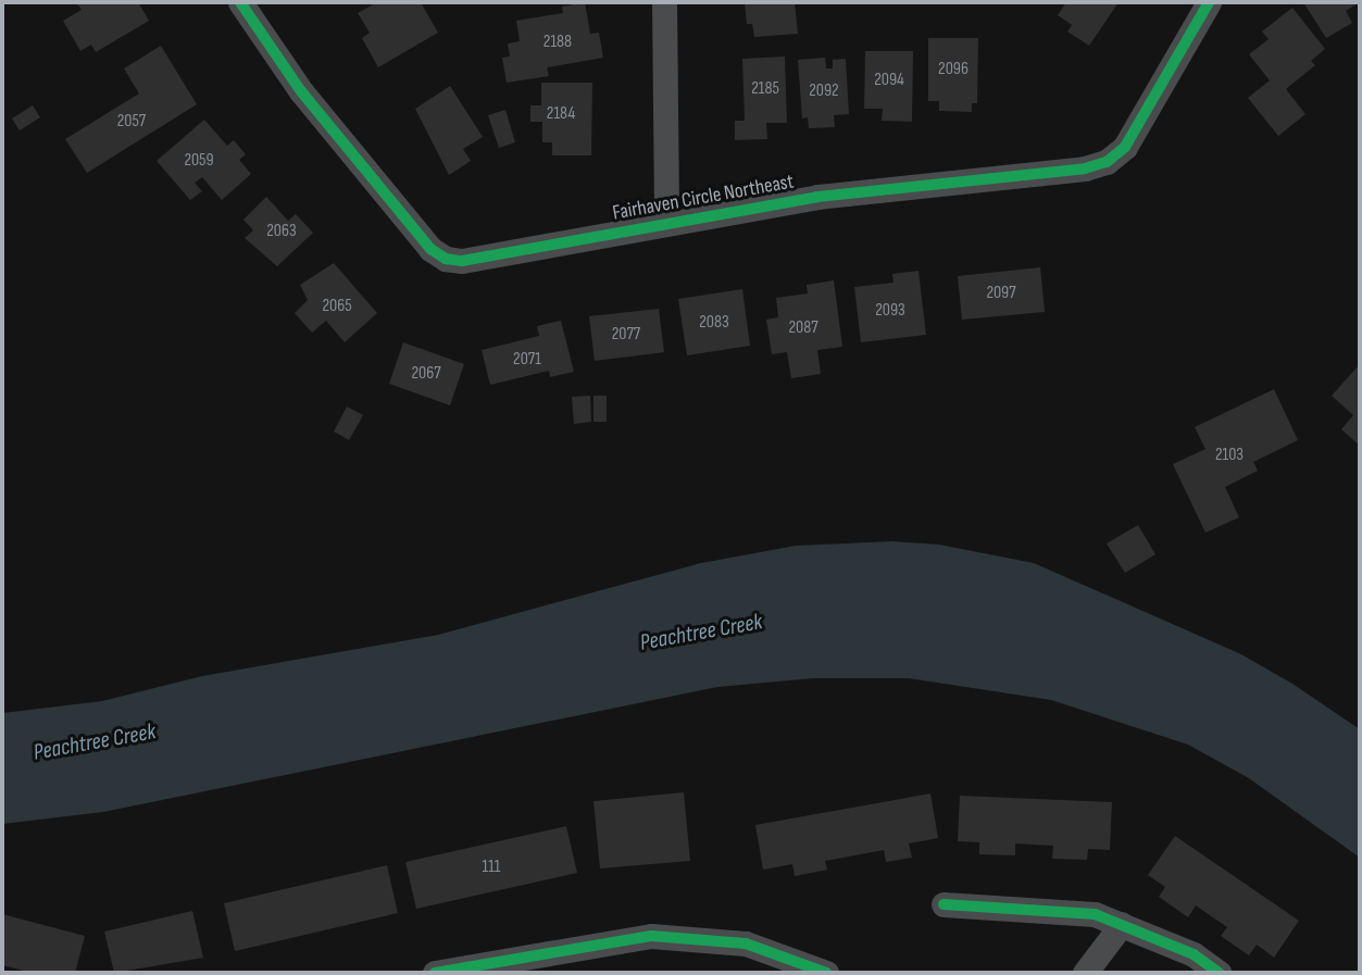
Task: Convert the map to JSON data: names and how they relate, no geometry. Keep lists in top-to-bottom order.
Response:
{
  "streets": {
    "street": ["Fairhaven Circle Northeast"]
  },
  "water": ["Peachtree Creek"],
  "house_numbers": [
    "2188",
    "2096",
    "2094",
    "2185",
    "2092",
    "2184",
    "2057",
    "2059",
    "2063",
    "2097",
    "2065",
    "2093",
    "2083",
    "2087",
    "2077",
    "2071",
    "2067",
    "2103",
    "111"
  ]
}
